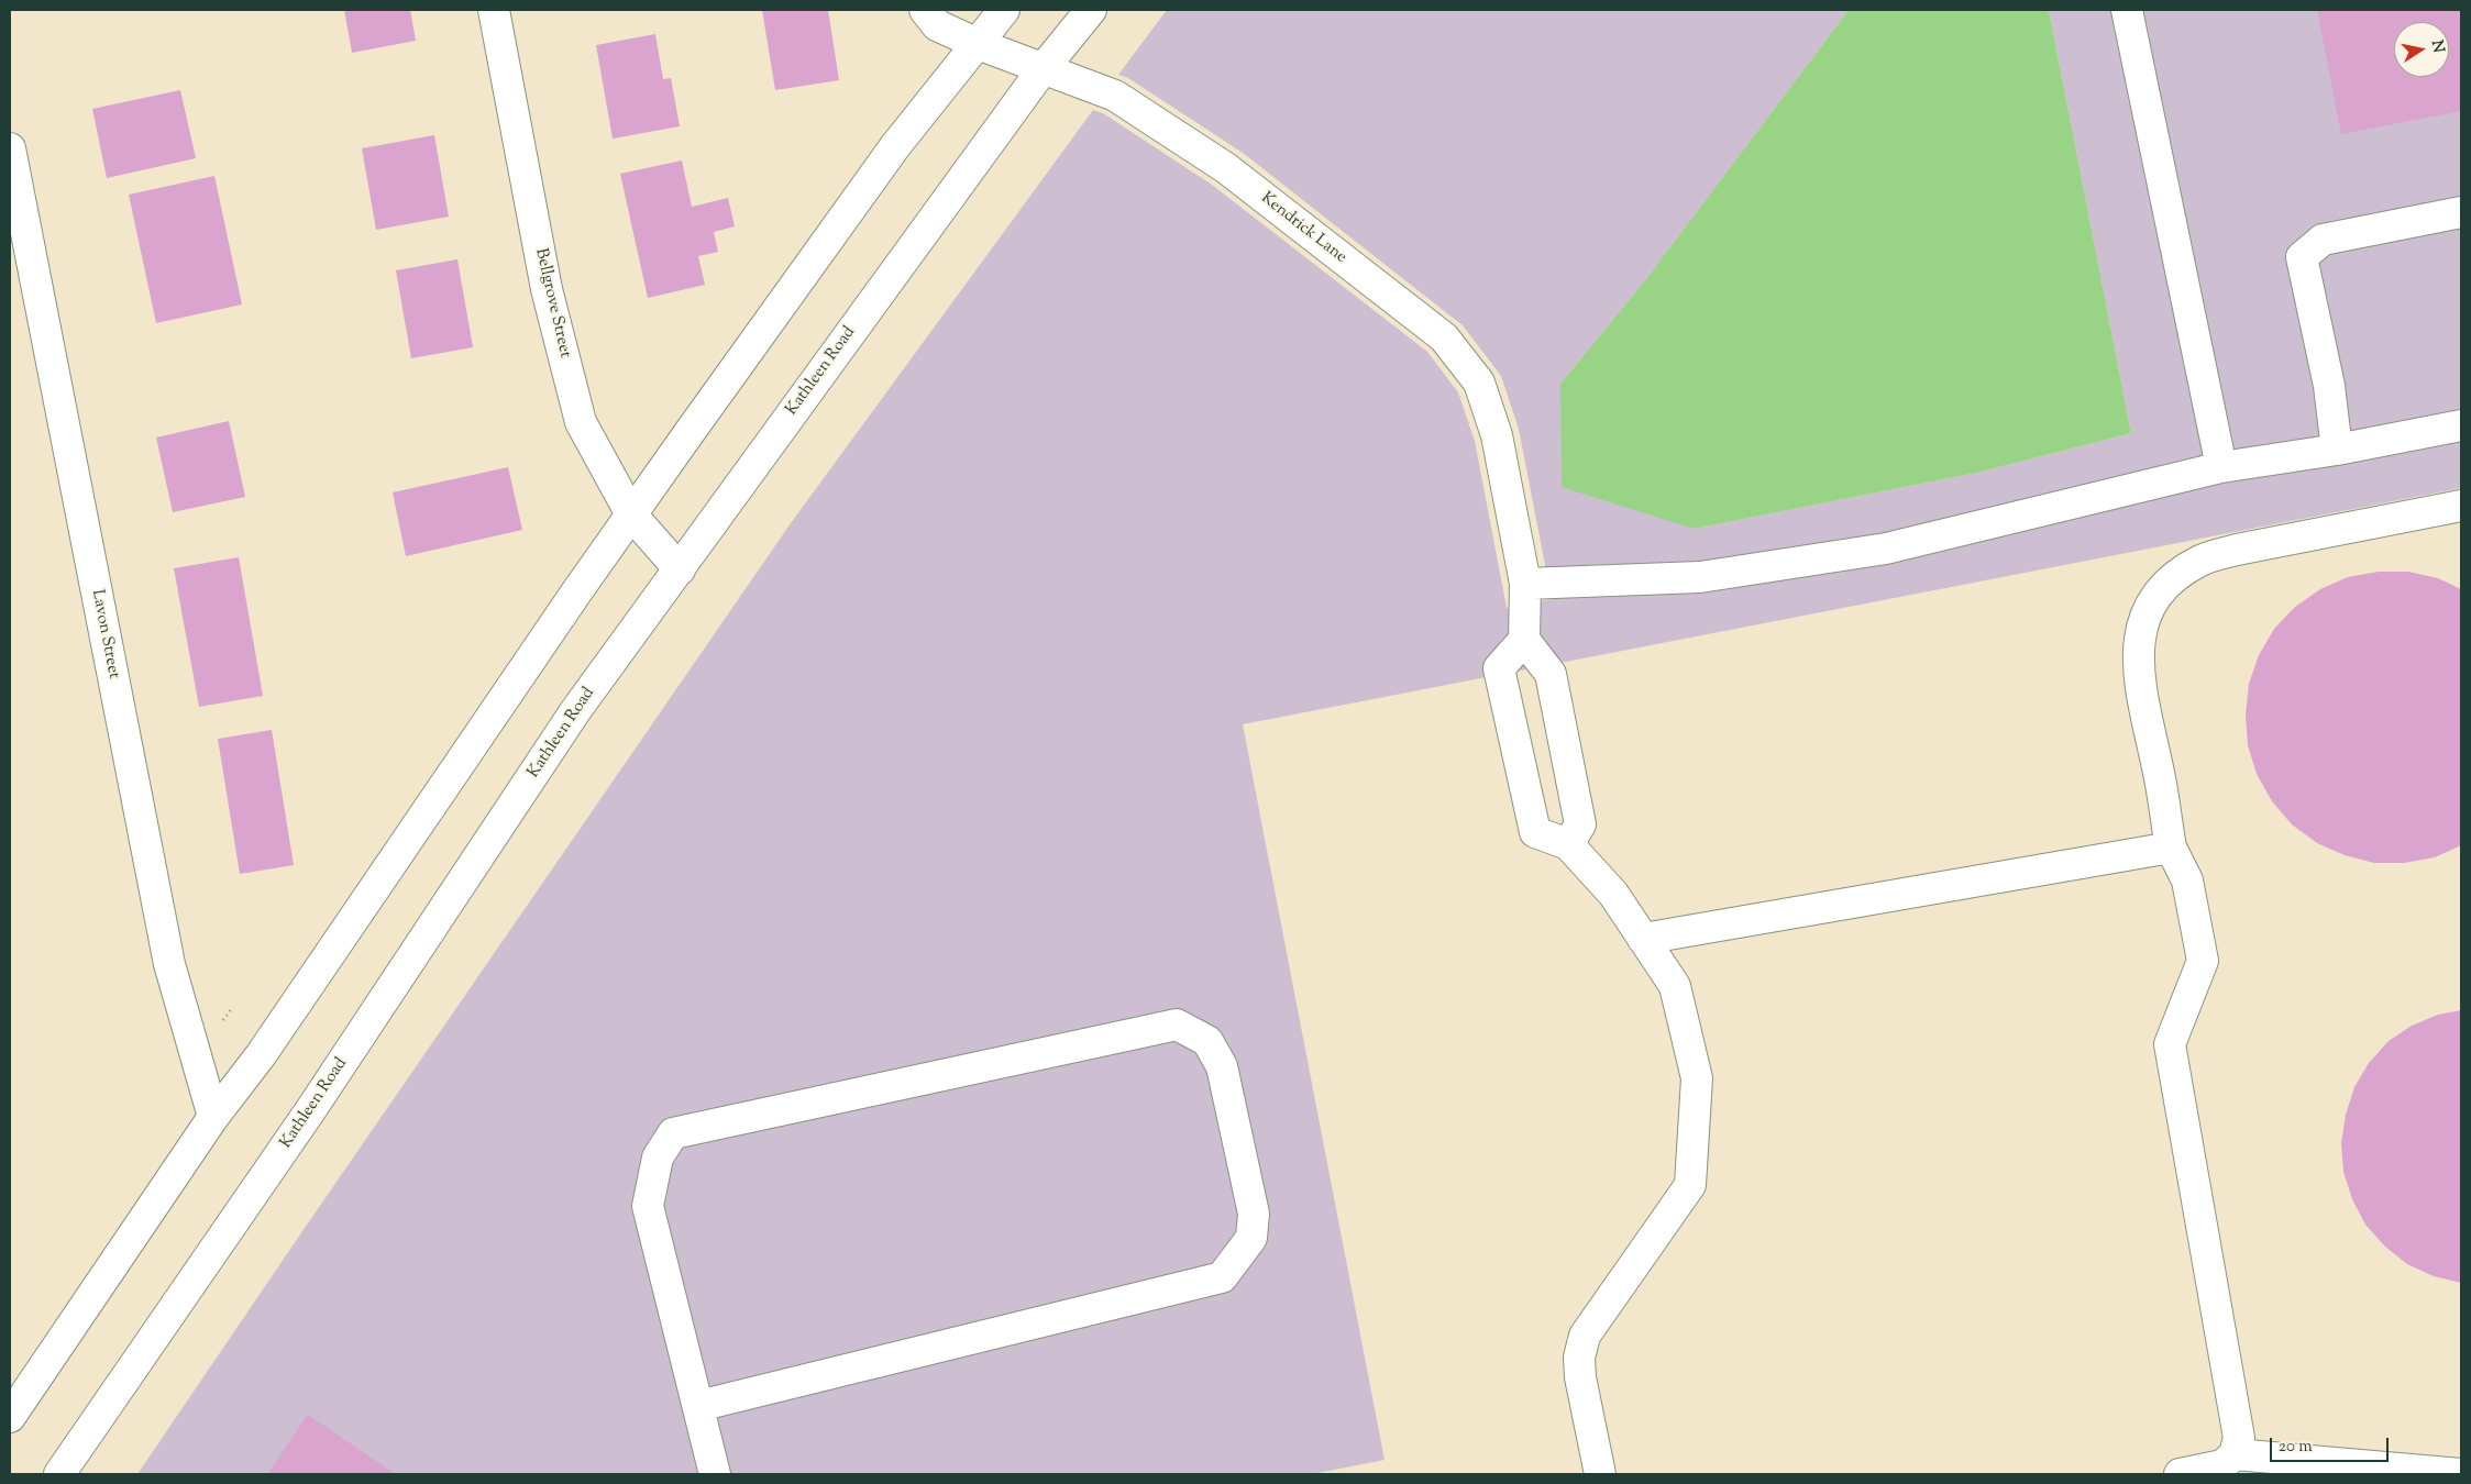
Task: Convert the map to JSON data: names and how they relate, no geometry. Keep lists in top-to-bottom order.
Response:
{
  "streets": {
    "main road": [
      "Kendrick Lane",
      "Bellgrove Street",
      "Kathleen Road",
      "Lavon Street"
    ]
  },
  "crossings": [
    ["Kendrick Lane", "Kathleen Road"],
    ["Bellgrove Street", "Kathleen Road"]
  ],
  "scale_bar": "20 m",
  "north": "right"
}
